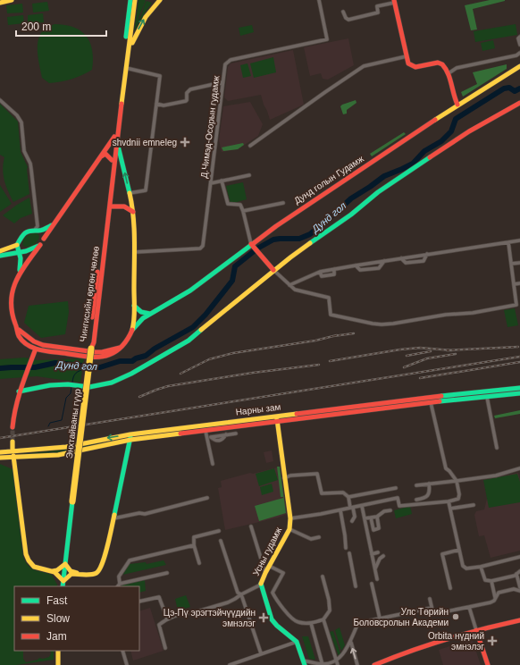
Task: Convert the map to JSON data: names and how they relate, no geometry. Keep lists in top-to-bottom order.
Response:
{
  "streets": {
    "main road": [
      "Дунд голын Гудамж",
      "Чингисийн өргөн чөлөө",
      "Нарны зам",
      "Энхтайваны гүүр",
      "Усны гудамж"
    ],
    "street": ["Д.Чимэд-Осорын гудамж"]
  },
  "crossings": [
    ["Чингисийн өргөн чөлөө", "Энхтайваны гүүр"],
    ["Нарны зам", "Усны гудамж"]
  ],
  "water": ["Дунд гол"],
  "places": {
    "health": ["shvdnii emneleg", "Цэ-Пү эрэгтэйчүүдийн эмнэлэг", "Orbita нүдний эмнэлэг"],
    "other": ["Улс Төрийн Боловсролын Академи"]
  },
  "legend": ["Fast", "Slow", "Jam"],
  "scale_bar": "200 m"
}
